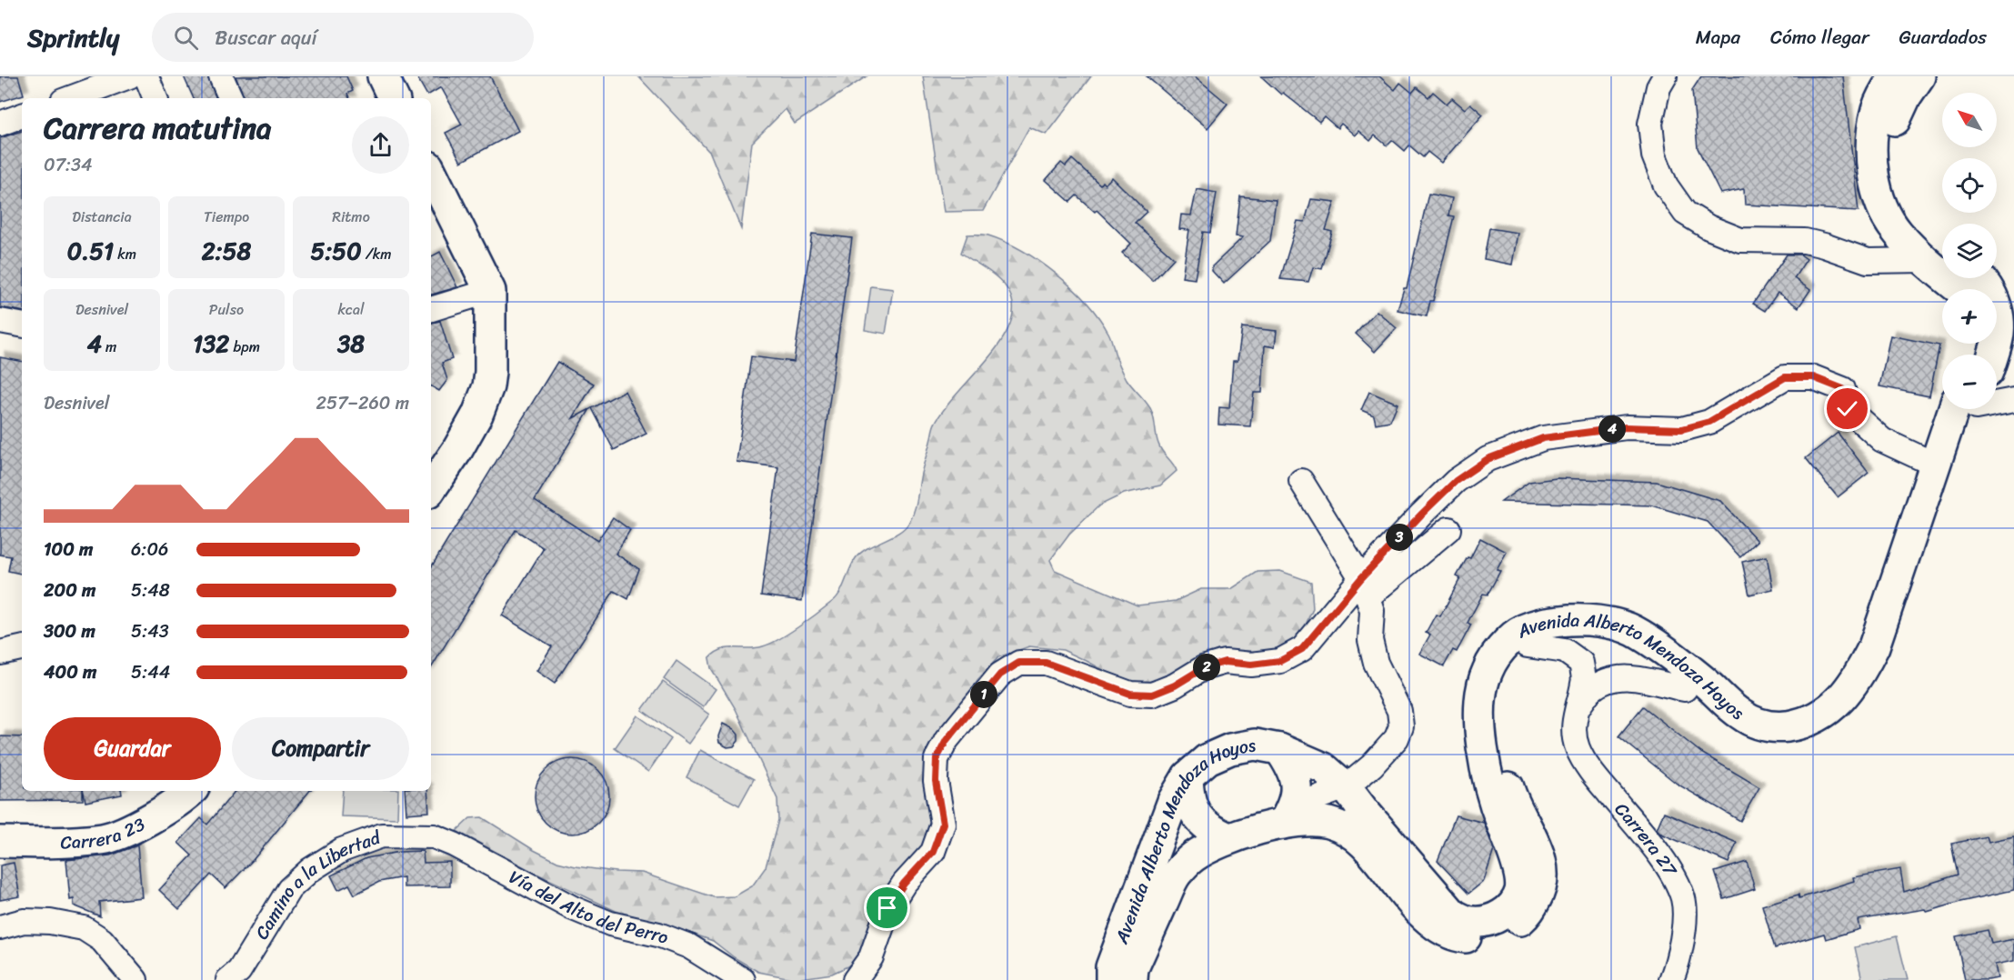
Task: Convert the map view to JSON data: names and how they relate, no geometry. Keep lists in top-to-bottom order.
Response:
{
  "streets": {
    "main road": ["Avenida Alberto Mendoza Hoyos", "Carrera 23"],
    "street": ["Carrera 27", "Camino a la Libertad", "Vía del Alto del Perro"]
  },
  "crossings": [
    ["Avenida Alberto Mendoza Hoyos", "Carrera 27"],
    ["Camino a la Libertad", "Vía del Alto del Perro"]
  ],
  "north": "top left",
  "page": {
    "header": "Sprintly",
    "search": "Buscar aquí",
    "nav": ["Mapa", "Cómo llegar", "Guardados"],
    "map_buttons": ["+", "−"],
    "heading": ["Carrera matutina", "07:34"],
    "stats": [
      ["Distancia", "0.51 km"],
      ["Tiempo", "2:58"],
      ["Ritmo", "5:50 /km"],
      ["Desnivel", "4 m"],
      ["Pulso", "132 bpm"],
      ["kcal", "38"]
    ],
    "chart": ["Desnivel", "257–260 m"],
    "pins": [
      "4",
      "3",
      "2",
      "1"
    ],
    "list": [
      {
        "name": "100 m",
        "note": "6:06"
      },
      {
        "name": "200 m",
        "note": "5:48"
      },
      {
        "name": "300 m",
        "note": "5:43"
      },
      {
        "name": "400 m",
        "note": "5:44"
      }
    ],
    "buttons": ["Guardar", "Compartir"]
  }
}
